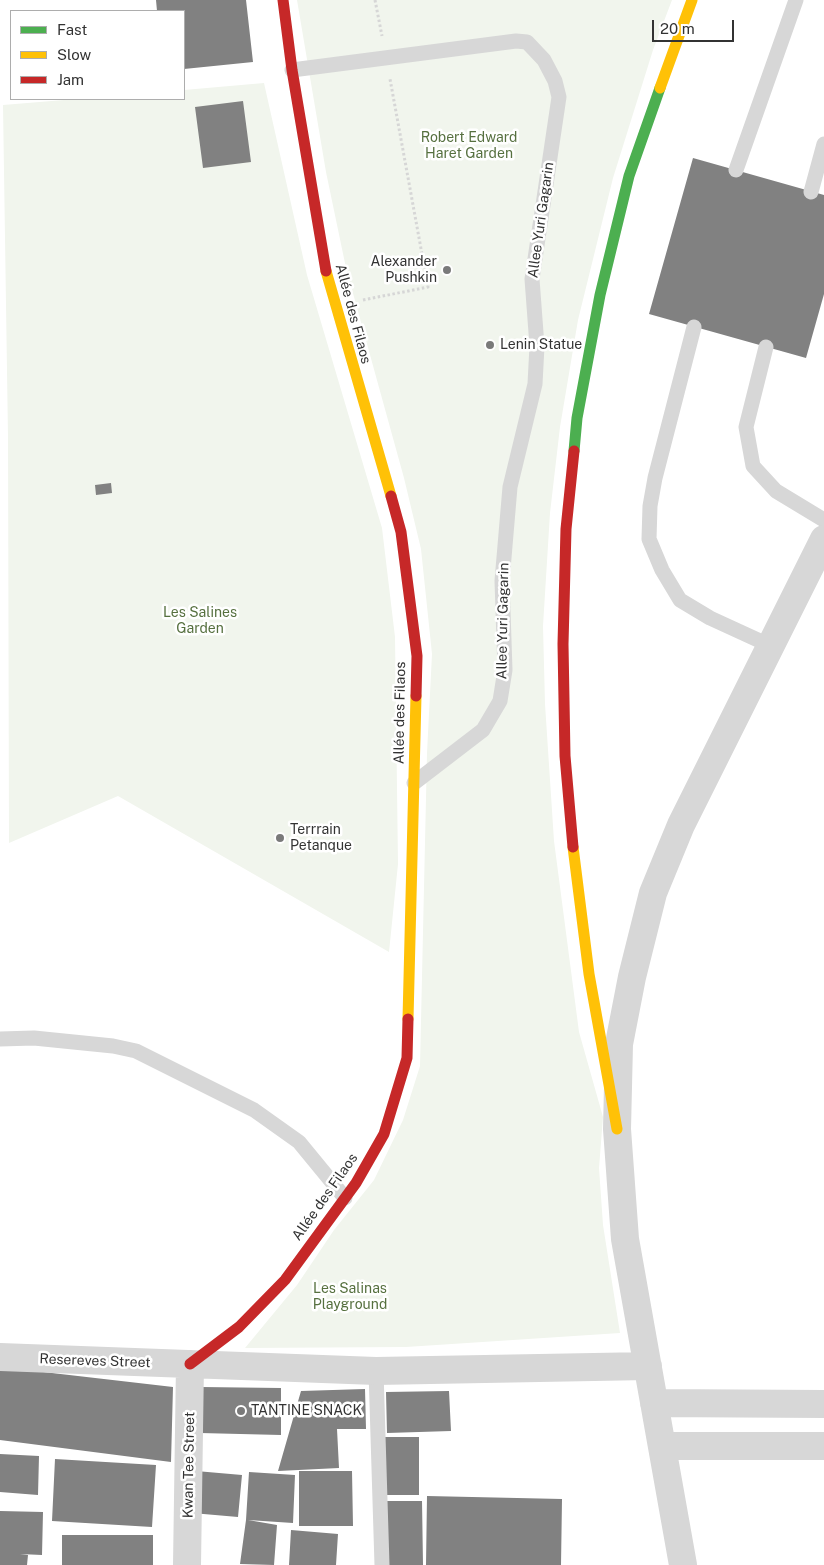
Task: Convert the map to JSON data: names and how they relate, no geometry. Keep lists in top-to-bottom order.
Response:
{
  "streets": {
    "street": ["Allée des Filaos", "Resereves Street", "Kwan Tee Street"],
    "lane": ["Allee Yuri Gagarin"]
  },
  "crossings": [
    ["Allee Yuri Gagarin", "Allée des Filaos"],
    ["Allée des Filaos", "Resereves Street"],
    ["Allée des Filaos", "Kwan Tee Street"],
    ["Resereves Street", "Kwan Tee Street"]
  ],
  "parks": ["Robert Edward Haret Garden", "Les Salines Garden", "Les Salinas Playground"],
  "places": [
    "Alexander Pushkin",
    "Lenin Statue",
    "Terrrain Petanque",
    "TANTINE SNACK"
  ],
  "legend": ["Fast", "Slow", "Jam"],
  "scale_bar": "20 m"
}
